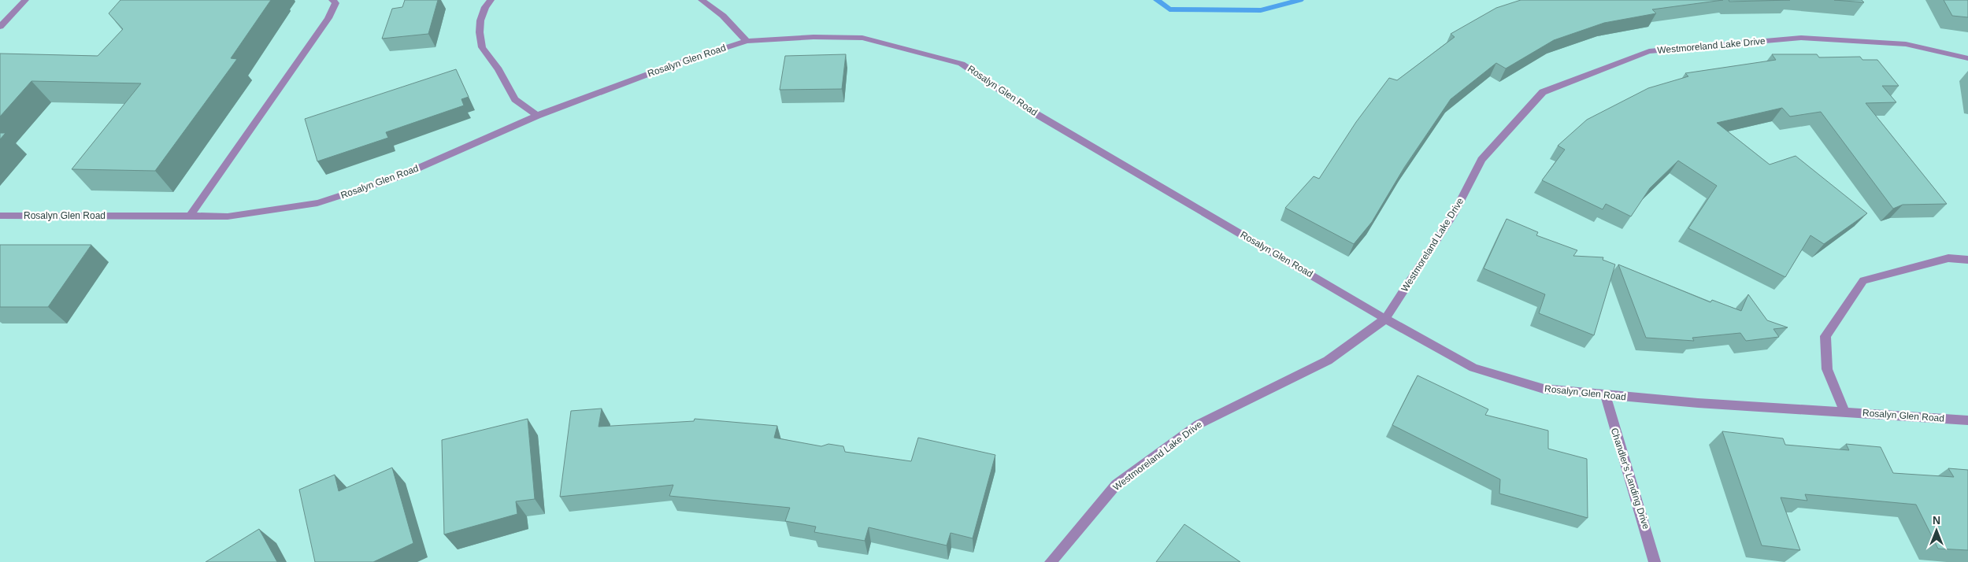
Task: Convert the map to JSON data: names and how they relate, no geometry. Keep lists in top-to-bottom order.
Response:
{
  "streets": {
    "street": ["Westmoreland Lake Drive", "Rosalyn Glen Road", "Chandler's Landing Drive"]
  },
  "crossings": [
    ["Westmoreland Lake Drive", "Rosalyn Glen Road"],
    ["Rosalyn Glen Road", "Chandler's Landing Drive"]
  ],
  "north": "top"
}
